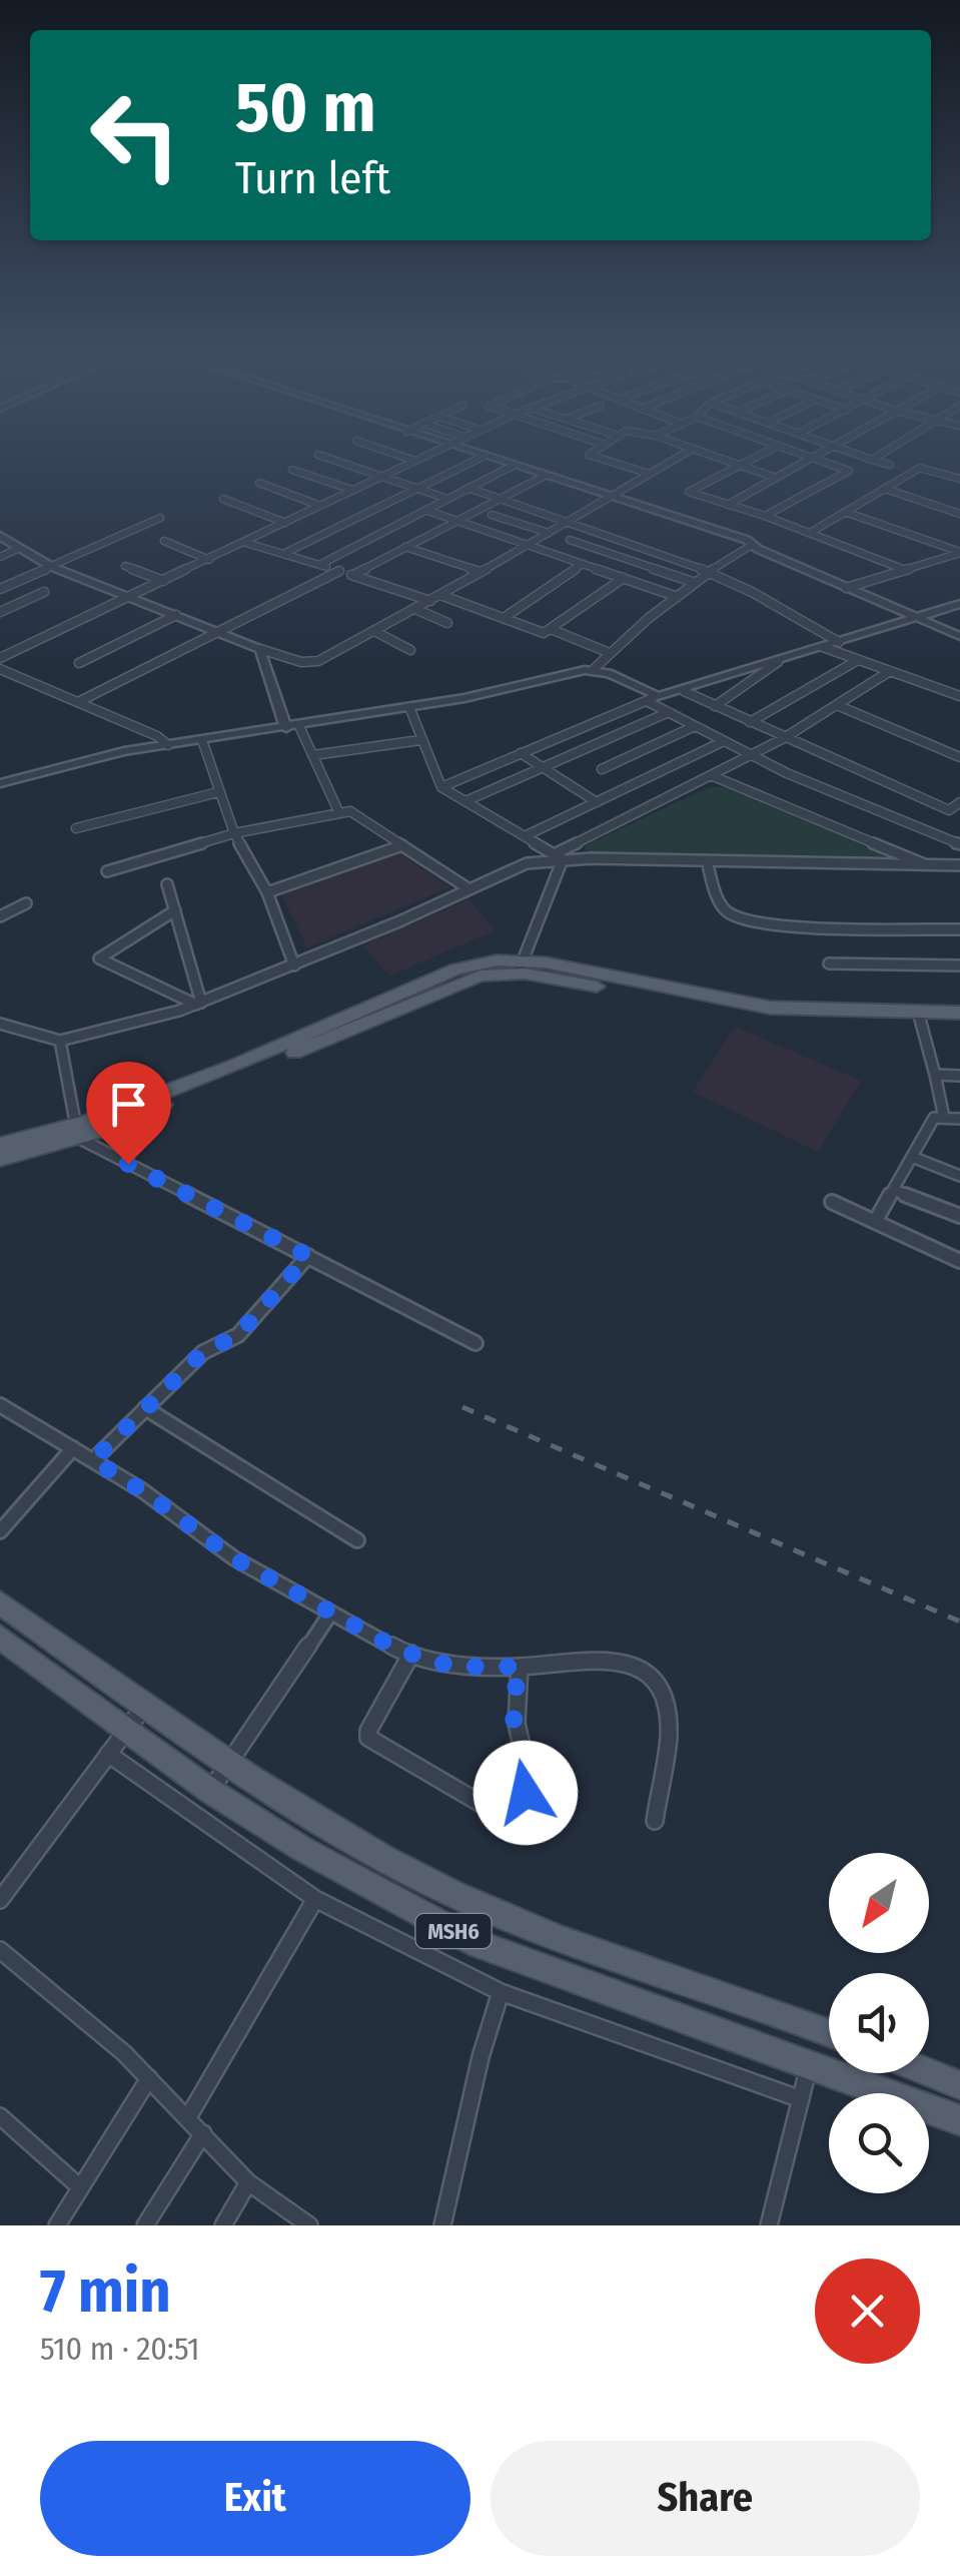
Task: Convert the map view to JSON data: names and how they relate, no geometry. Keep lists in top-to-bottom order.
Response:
{
  "streets": {
    "main road": ["MSH6"]
  },
  "north": "bottom left",
  "page": {
    "turn": ["50 m", "Turn left"],
    "heading": ["7 min", "510 m · 20:51"],
    "buttons": ["Exit", "Share"]
  }
}
